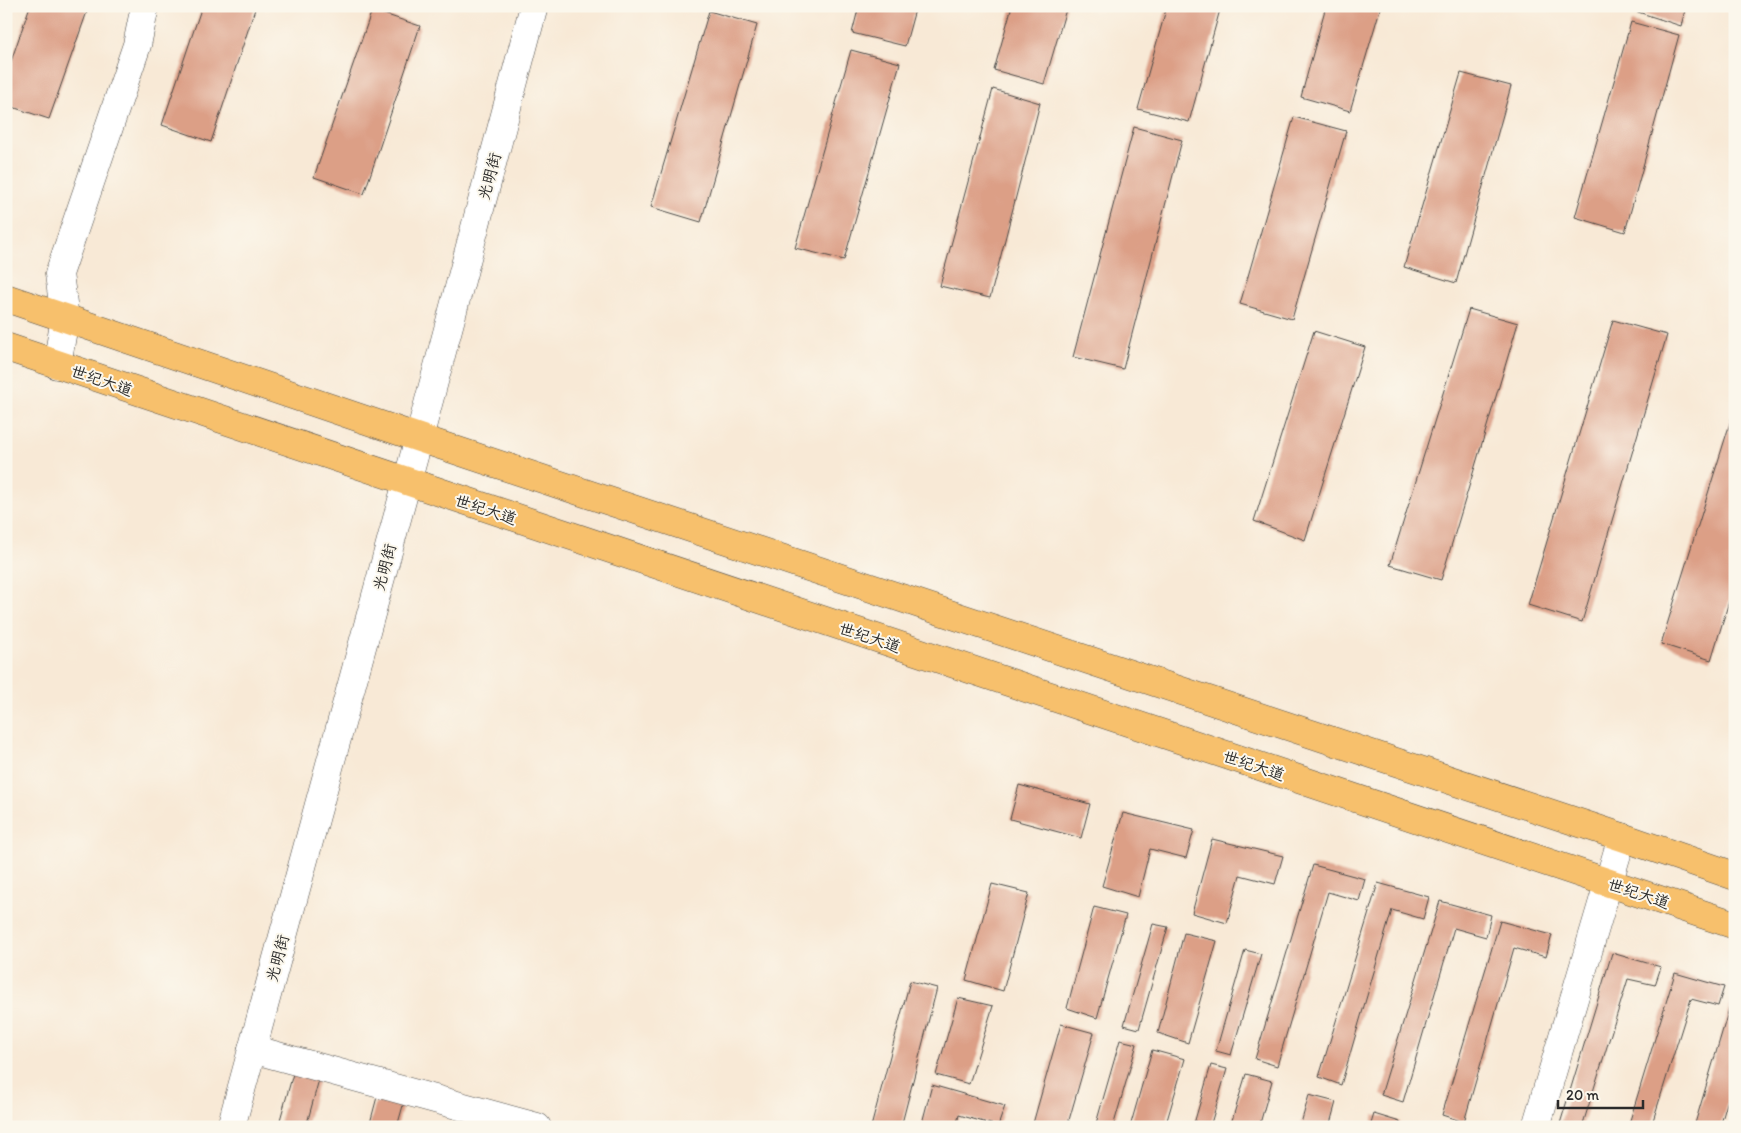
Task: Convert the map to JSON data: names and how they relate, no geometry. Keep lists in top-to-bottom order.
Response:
{
  "streets": {
    "main road": ["世纪大道"],
    "street": ["光明街"]
  },
  "crossings": [
    ["光明街", "世纪大道"]
  ],
  "scale_bar": "20 m"
}
